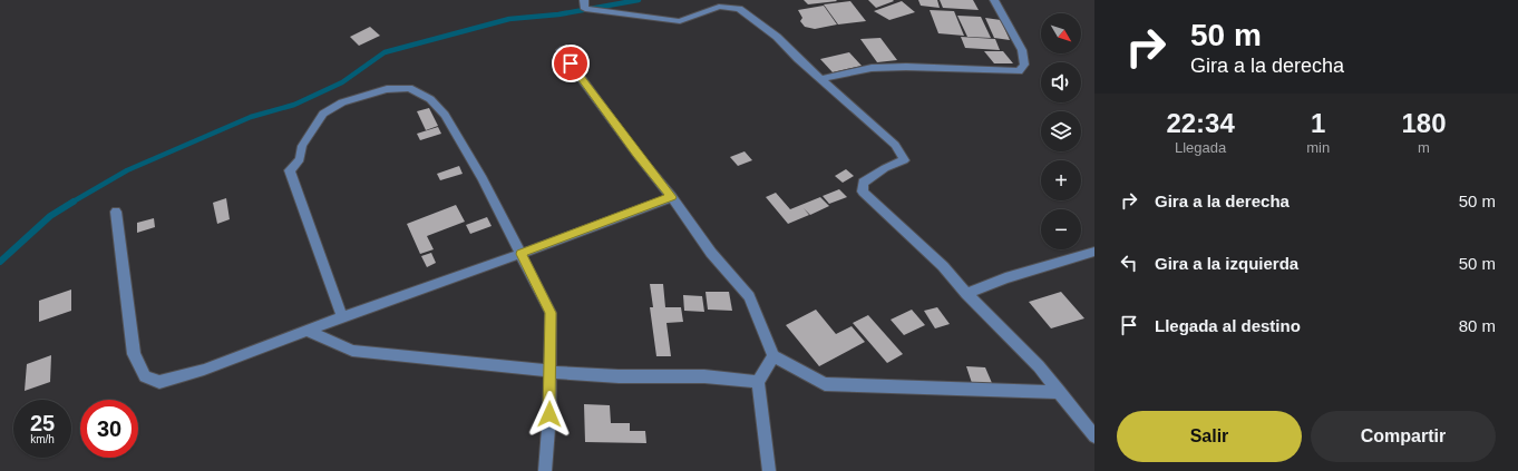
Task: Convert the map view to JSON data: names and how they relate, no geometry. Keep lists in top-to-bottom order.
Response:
{
  "north": "bottom right",
  "page": {
    "turn": ["50 m", "Gira a la derecha"],
    "map_buttons": ["+", "−"],
    "eta": [
      "22:34",
      "Llegada",
      "1",
      "min",
      "180",
      "m"
    ],
    "list": [
      {
        "name": "Gira a la derecha",
        "value": "50 m"
      },
      {
        "name": "Gira a la izquierda",
        "value": "50 m"
      },
      {
        "name": "Llegada al destino",
        "value": "80 m"
      }
    ],
    "speed": "25 km/h",
    "limit": "30",
    "buttons": ["Salir", "Compartir"]
  }
}
